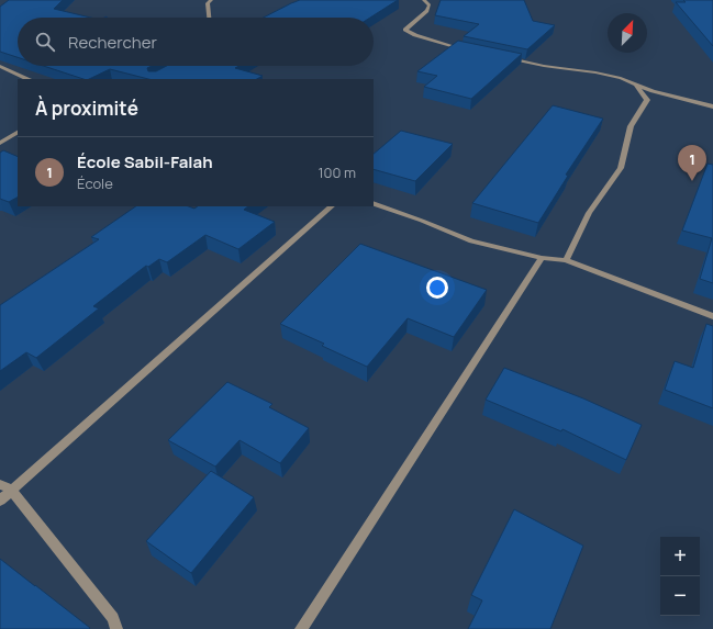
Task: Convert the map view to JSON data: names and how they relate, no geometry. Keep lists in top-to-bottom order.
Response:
{
  "north": "top right",
  "page": {
    "search": "Rechercher",
    "heading": "À proximité",
    "list": [
      {
        "mark": "1",
        "name": "École Sabil-Falah",
        "note": "École",
        "value": "100 m"
      }
    ],
    "pins": "1",
    "map_buttons": ["+", "−"]
  }
}
